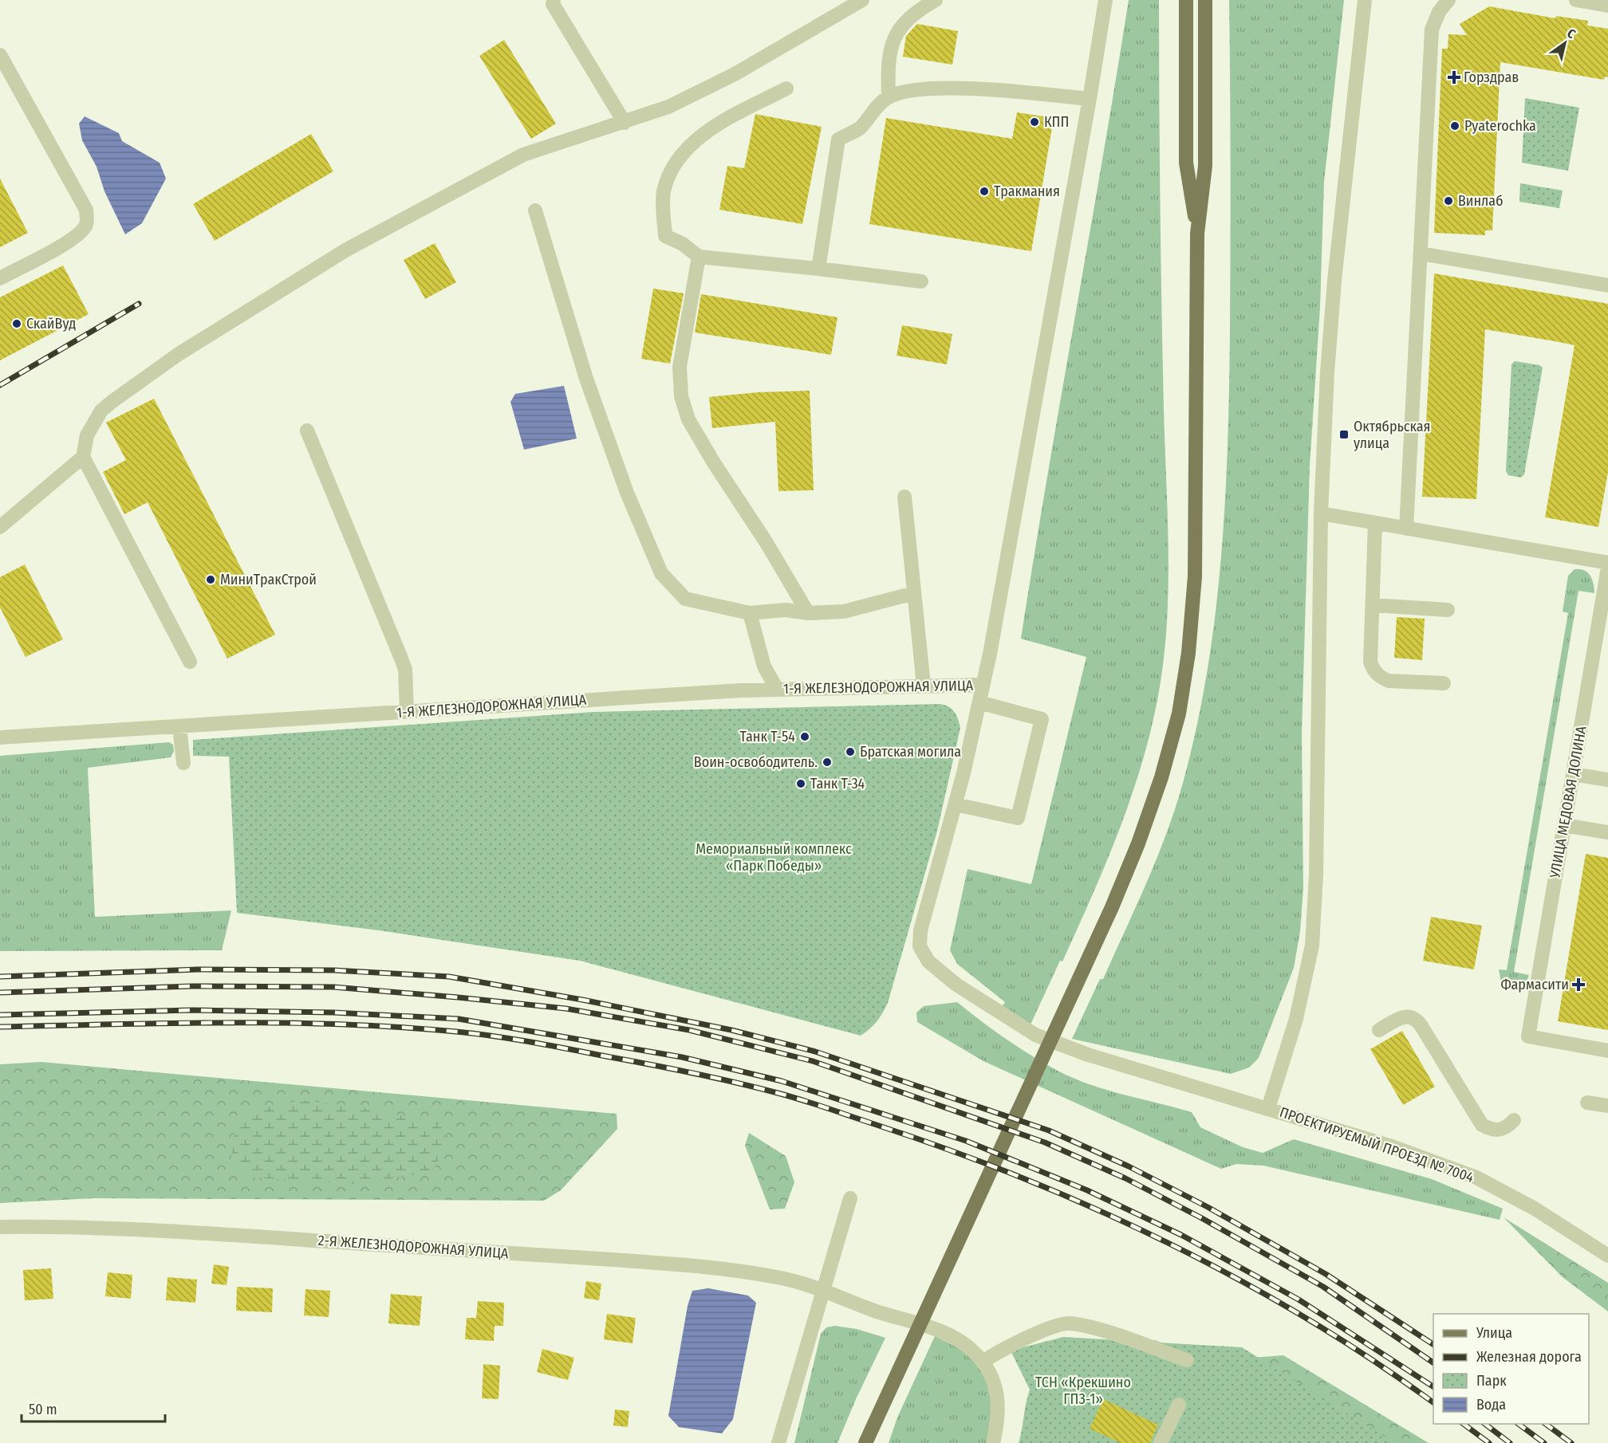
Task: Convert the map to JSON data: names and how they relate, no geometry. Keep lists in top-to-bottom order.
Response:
{
  "streets": {
    "street": [
      "1-Я ЖЕЛЕЗНОДОРОЖНАЯ УЛИЦА",
      "УЛИЦА МЕДОВАЯ ДОЛИНА",
      "ПРОЕКТИРУЕМЫЙ ПРОЕЗД № 7004",
      "2-Я ЖЕЛЕЗНОДОРОЖНАЯ УЛИЦА"
    ]
  },
  "crossings": [
    ["1-Я ЖЕЛЕЗНОДОРОЖНАЯ УЛИЦА", "ПРОЕКТИРУЕМЫЙ ПРОЕЗД № 7004"]
  ],
  "parks": ["Мемориальный комплекс «Парк Победы»", "ТСН «Крекшино ГПЗ-1»"],
  "places": {
    "health": ["Горздрав", "Фармасити"],
    "other": [
      "КПП",
      "Pyaterochka",
      "Тракмания",
      "Винлаб",
      "СкайВуд",
      "МиниТракСтрой",
      "Танк Т-54",
      "Братская могила",
      "Воин-освободитель.",
      "Танк Т-34"
    ],
    "transit": ["Октябрьская улица"]
  },
  "legend": [
    "Улица",
    "Железная дорога",
    "Парк",
    "Вода"
  ],
  "scale_bar": "50 m",
  "north": "top right"
}
